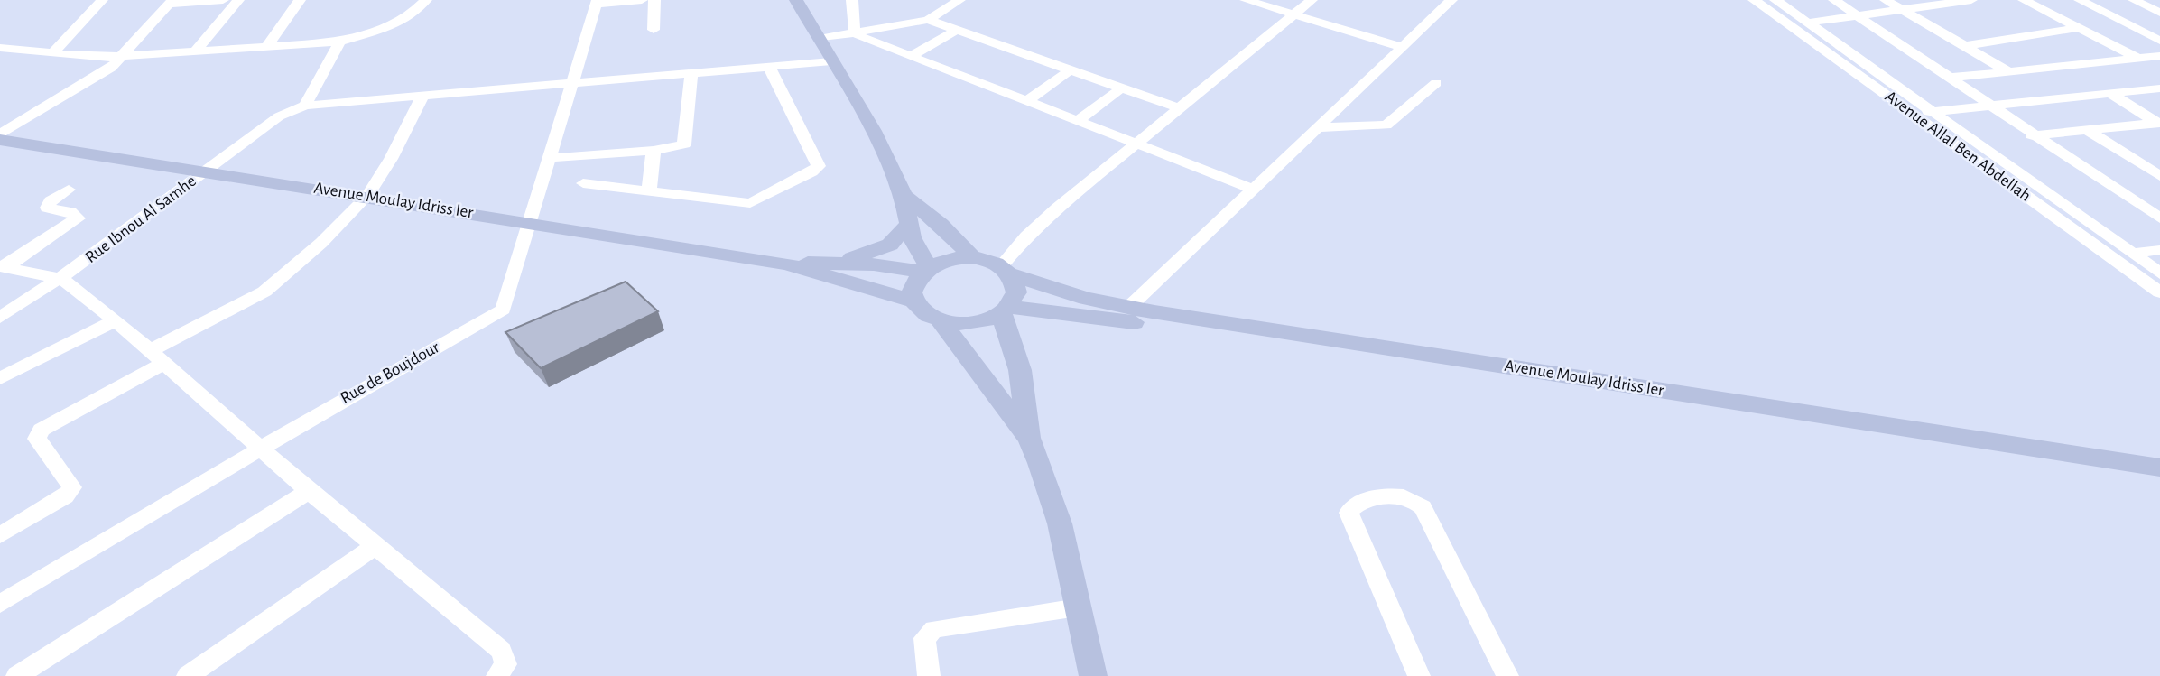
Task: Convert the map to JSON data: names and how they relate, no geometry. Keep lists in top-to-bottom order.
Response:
{
  "streets": {
    "main road": ["Avenue Moulay Idriss Ier"],
    "street": ["Avenue Allal Ben Abdellah", "Rue Ibnou Al Samhe", "Rue de Boujdour"]
  },
  "crossings": [
    ["Avenue Moulay Idriss Ier", "Rue Ibnou Al Samhe"],
    ["Avenue Moulay Idriss Ier", "Rue de Boujdour"],
    ["Rue Ibnou Al Samhe", "Rue de Boujdour"]
  ]
}
